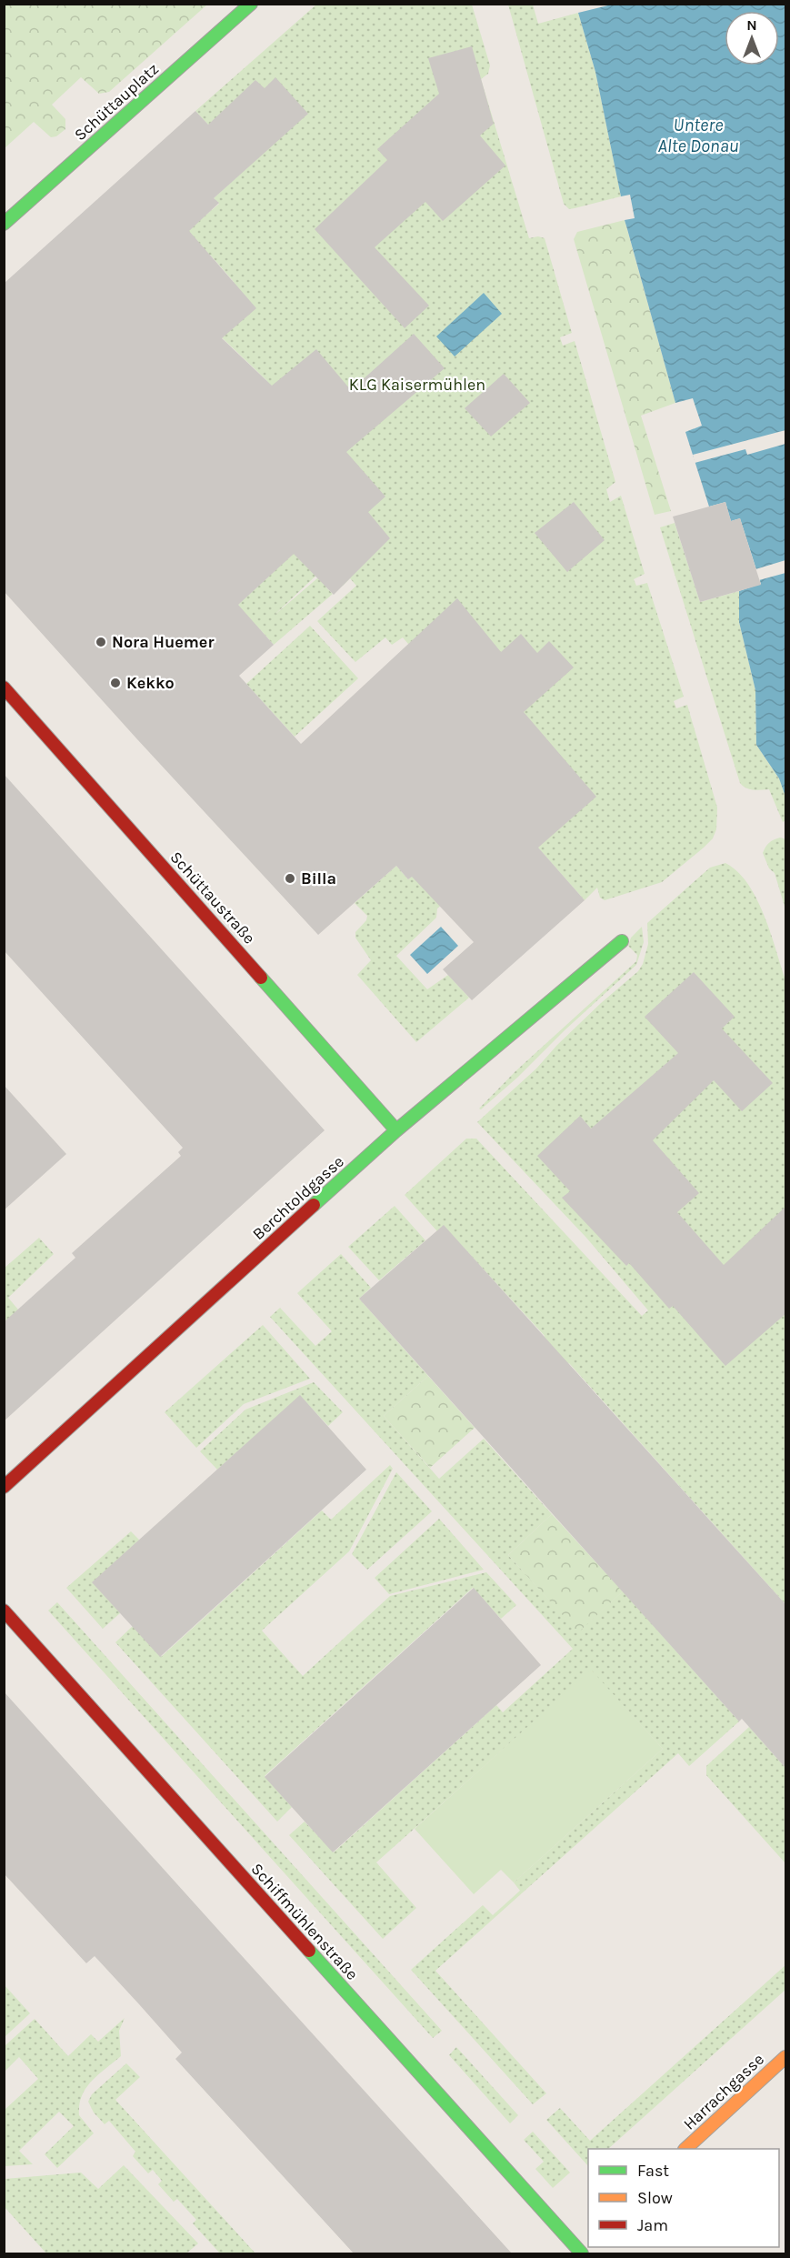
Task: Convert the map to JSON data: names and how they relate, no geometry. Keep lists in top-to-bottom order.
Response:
{
  "streets": {
    "street": [
      "Schüttauplatz",
      "Schüttaustraße",
      "Berchtoldgasse",
      "Schiffmühlenstraße",
      "Harrachgasse"
    ]
  },
  "crossings": [
    ["Schüttaustraße", "Berchtoldgasse"]
  ],
  "water": ["Untere Alte Donau"],
  "parks": ["KLG Kaisermühlen"],
  "places": ["Nora Huemer", "Kekko", "Billa"],
  "legend": ["Fast", "Slow", "Jam"],
  "north": "top"
}
